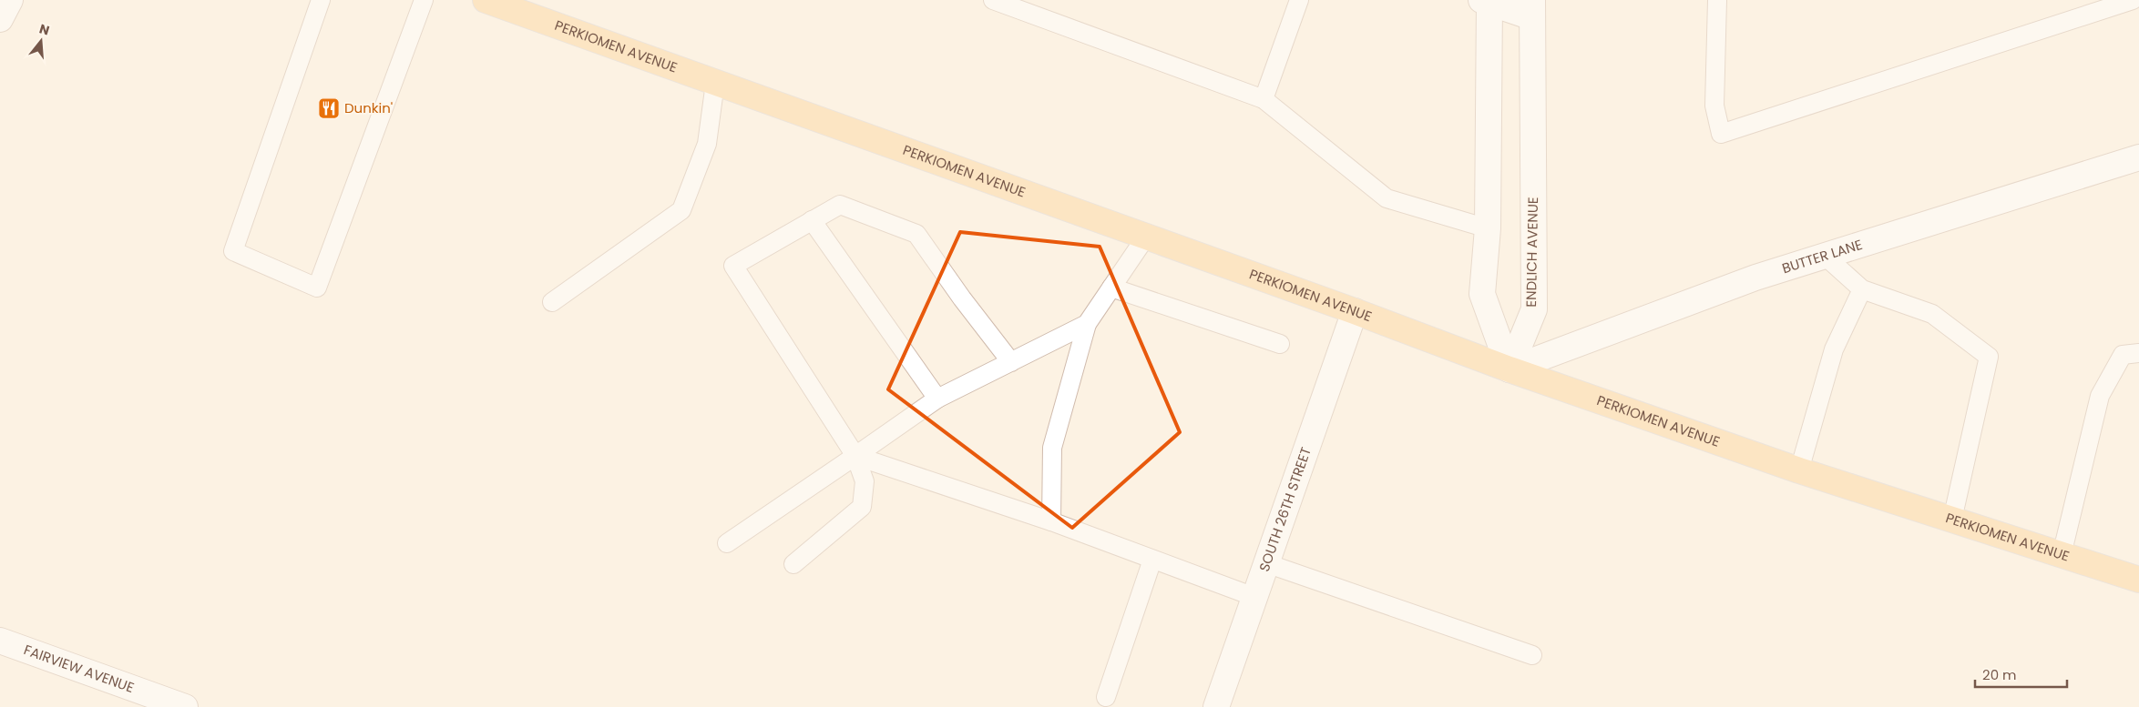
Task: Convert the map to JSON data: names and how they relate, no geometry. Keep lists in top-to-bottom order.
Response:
{
  "streets": {
    "main road": ["PERKIOMEN AVENUE"],
    "street": [
      "ENDLICH AVENUE",
      "BUTTER LANE",
      "SOUTH 26TH STREET",
      "FAIRVIEW AVENUE"
    ]
  },
  "crossings": [
    ["PERKIOMEN AVENUE", "ENDLICH AVENUE"],
    ["PERKIOMEN AVENUE", "BUTTER LANE"],
    ["PERKIOMEN AVENUE", "SOUTH 26TH STREET"],
    ["ENDLICH AVENUE", "BUTTER LANE"]
  ],
  "places": {
    "restaurant": ["Dunkin'"]
  },
  "scale_bar": "20 m",
  "north": "top"
}
